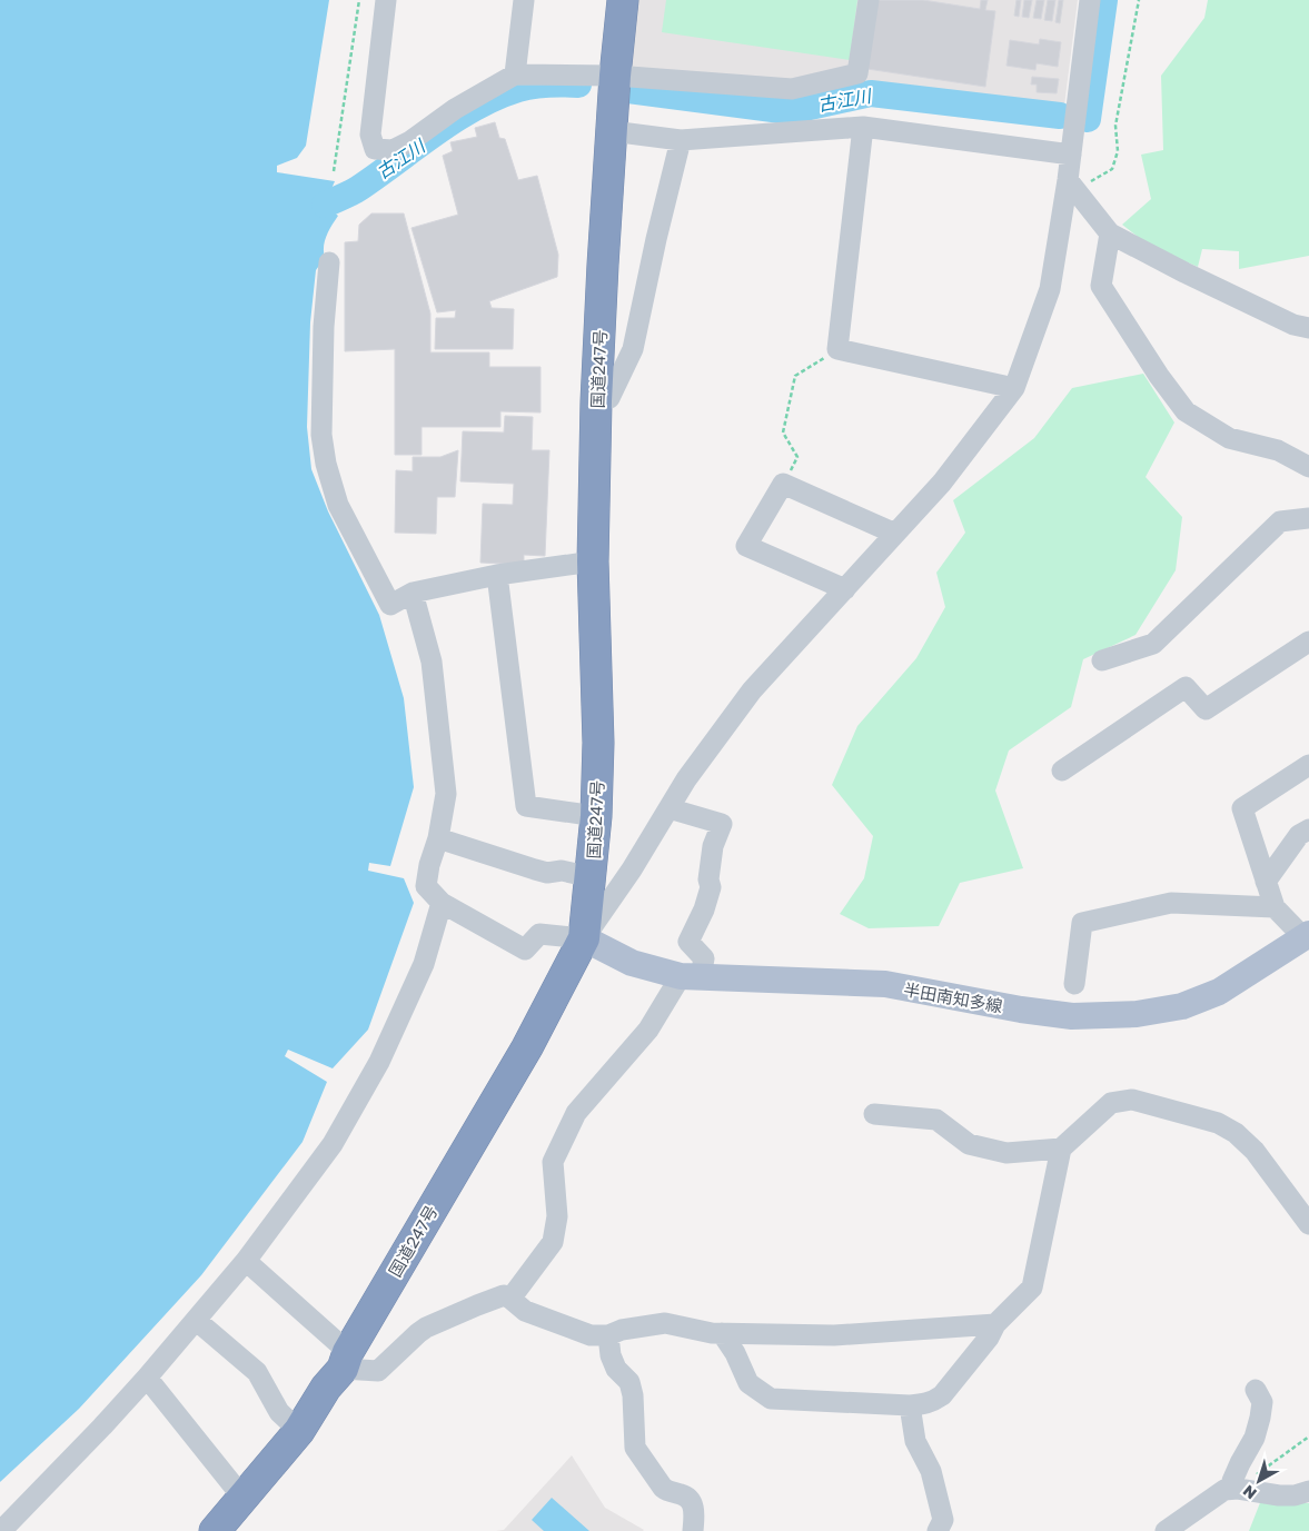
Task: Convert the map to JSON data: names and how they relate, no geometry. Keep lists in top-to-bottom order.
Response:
{
  "streets": {
    "highway": ["国道247号"],
    "main road": ["半田南知多線"]
  },
  "crossings": [
    ["国道247号", "半田南知多線"]
  ],
  "water": ["古江川"],
  "north": "bottom left"
}
